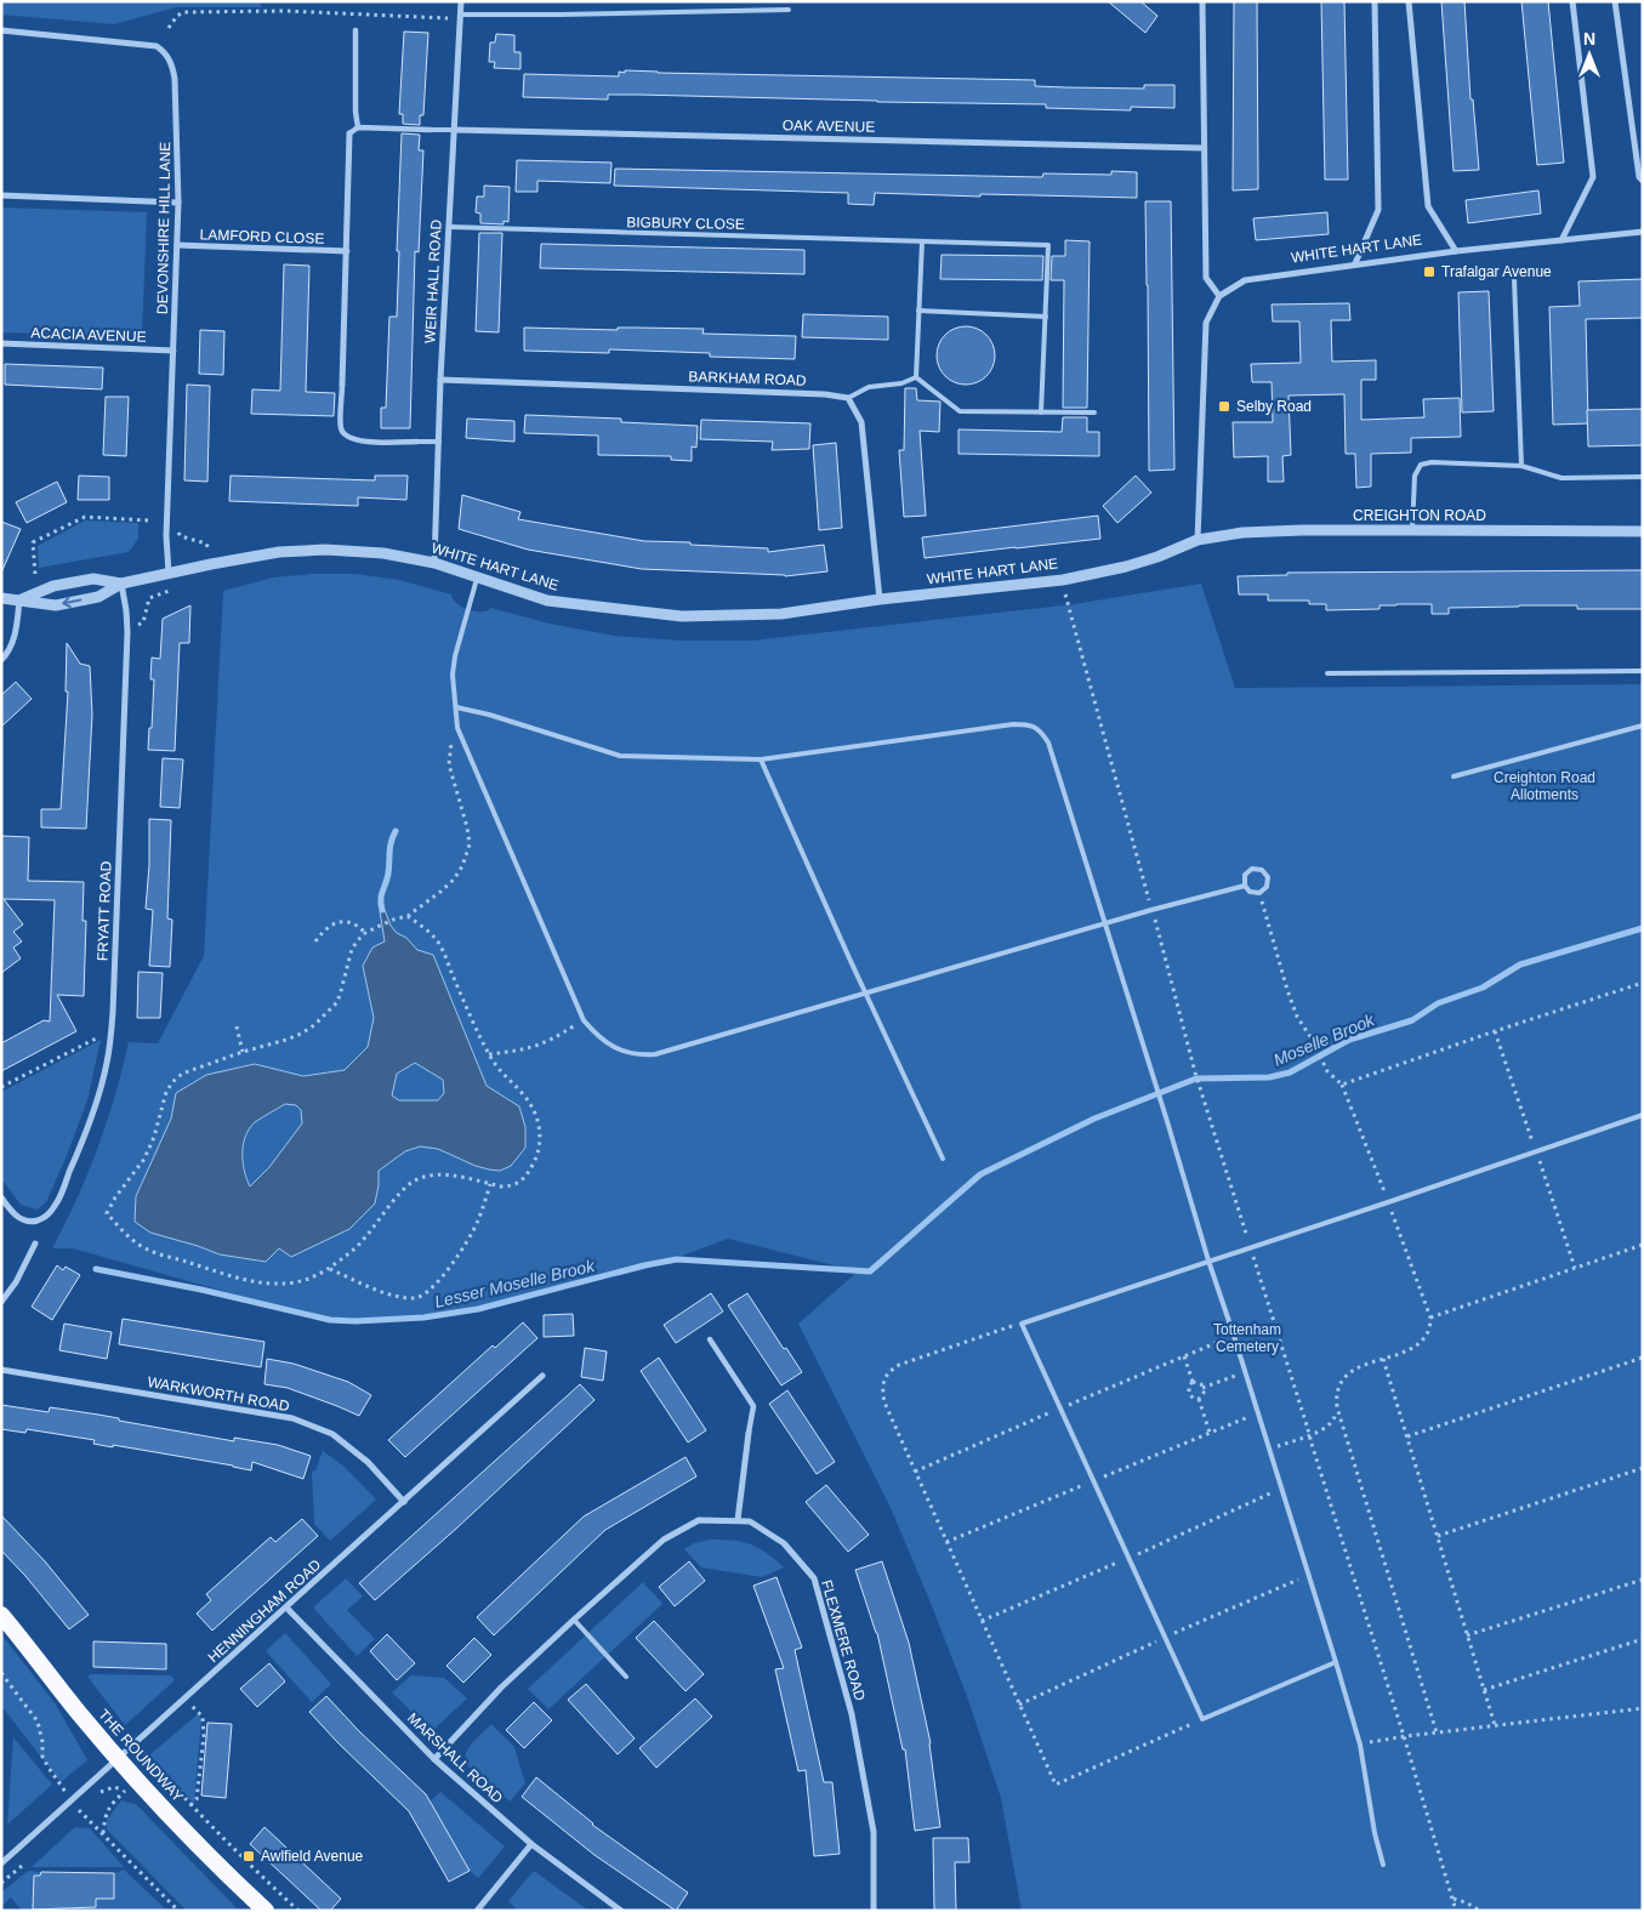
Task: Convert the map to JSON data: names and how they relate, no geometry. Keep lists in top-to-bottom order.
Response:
{
  "streets": {
    "highway": ["THE ROUNDWAY"],
    "street": [
      "OAK AVENUE",
      "DEVONSHIRE HILL LANE",
      "LAMFORD CLOSE",
      "WHITE HART LANE",
      "WEIR HALL ROAD",
      "ACACIA AVENUE",
      "BARKHAM ROAD",
      "CREIGHTON ROAD",
      "FRYATT ROAD",
      "WARKWORTH ROAD",
      "HENNINGHAM ROAD",
      "FLEXMERE ROAD",
      "MARSHALL ROAD"
    ],
    "lane": ["BIGBURY CLOSE"]
  },
  "crossings": [
    ["OAK AVENUE", "WEIR HALL ROAD"],
    ["BIGBURY CLOSE", "WEIR HALL ROAD"],
    ["DEVONSHIRE HILL LANE", "LAMFORD CLOSE"],
    ["DEVONSHIRE HILL LANE", "WHITE HART LANE"],
    ["DEVONSHIRE HILL LANE", "ACACIA AVENUE"],
    ["WHITE HART LANE", "WEIR HALL ROAD"],
    ["WHITE HART LANE", "CREIGHTON ROAD"],
    ["WHITE HART LANE", "FRYATT ROAD"],
    ["WEIR HALL ROAD", "BARKHAM ROAD"],
    ["WARKWORTH ROAD", "HENNINGHAM ROAD"],
    ["HENNINGHAM ROAD", "THE ROUNDWAY"],
    ["HENNINGHAM ROAD", "MARSHALL ROAD"],
    ["FLEXMERE ROAD", "MARSHALL ROAD"]
  ],
  "water": ["Moselle Brook", "Lesser Moselle Brook"],
  "parks": ["Creighton Road Allotments", "Tottenham Cemetery"],
  "places": {
    "transit": ["Trafalgar Avenue", "Selby Road", "Awlfield Avenue"]
  },
  "north": "top"
}
